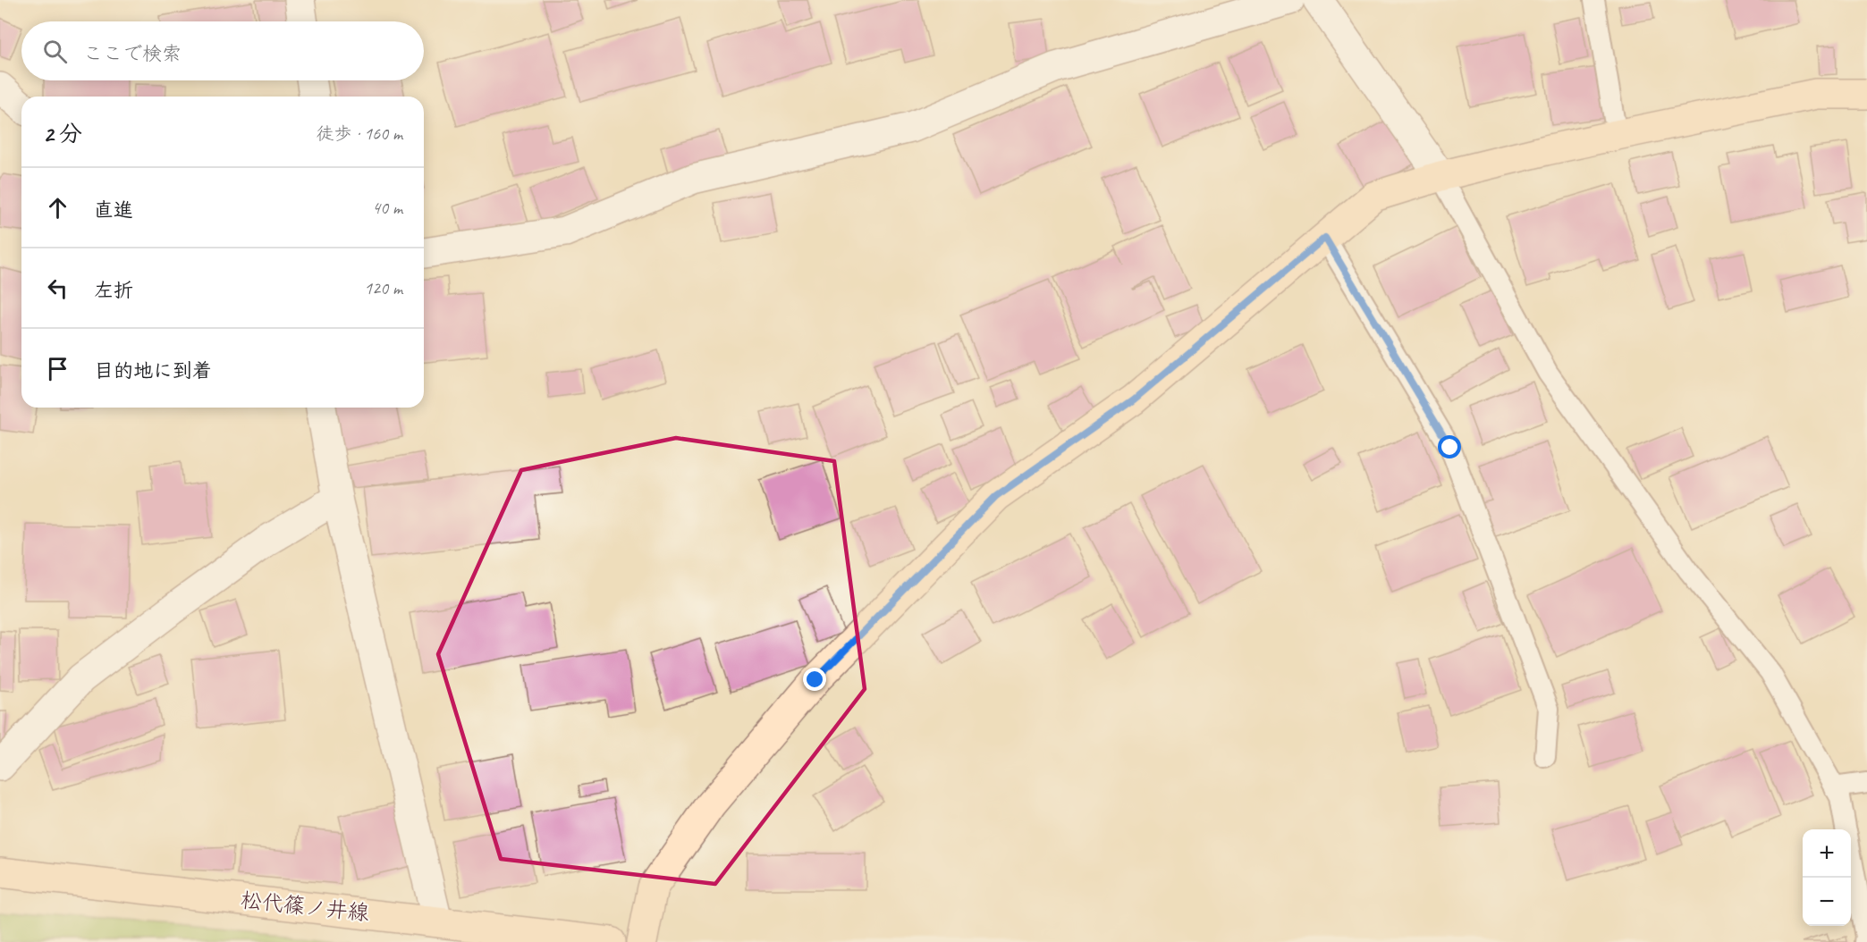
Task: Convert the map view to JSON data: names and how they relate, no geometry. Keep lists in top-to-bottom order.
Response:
{
  "streets": {
    "street": ["松代篠ノ井線"]
  },
  "page": {
    "search": "ここで検索",
    "heading": ["2 分", "徒歩 · 160 m"],
    "list": [
      ["直進", "40 m"],
      ["左折", "120 m"],
      "目的地に到着"
    ],
    "map_buttons": ["+", "−"]
  }
}
